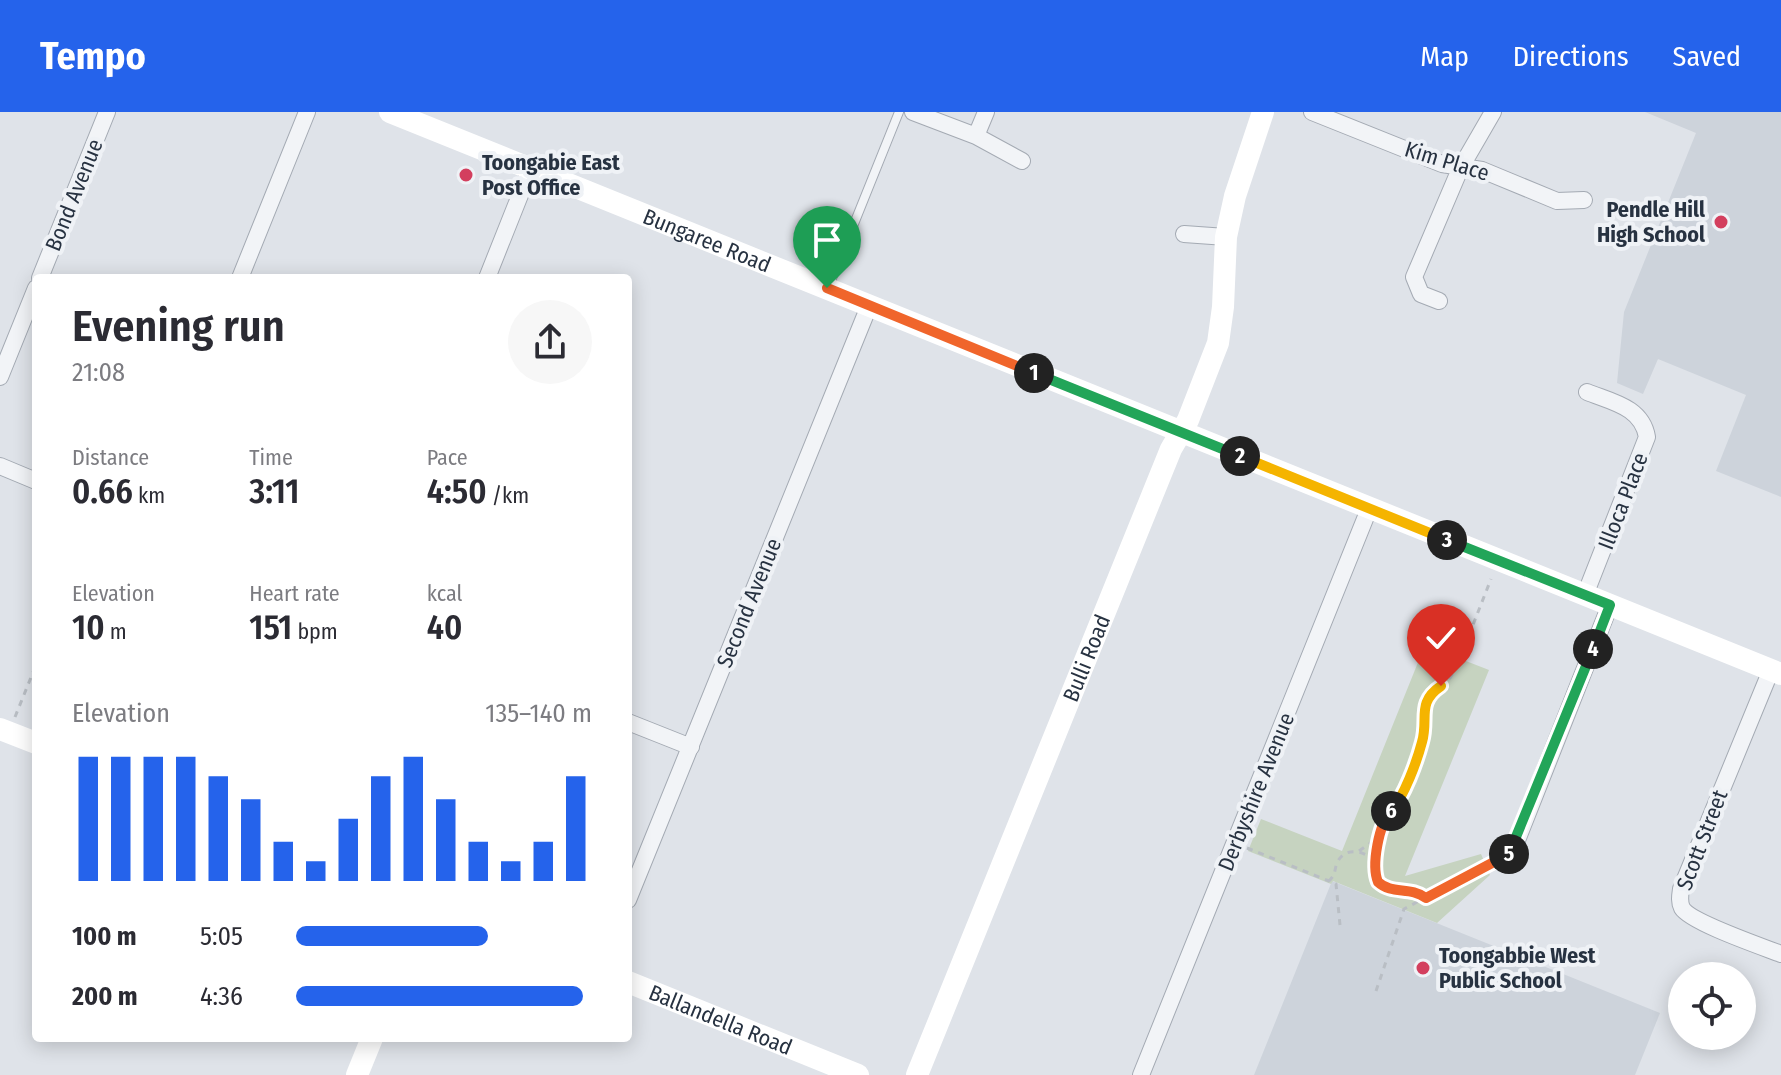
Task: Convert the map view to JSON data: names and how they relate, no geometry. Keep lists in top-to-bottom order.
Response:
{
  "streets": {
    "street": [
      "Kim Place",
      "Bond Avenue",
      "Bungaree Road",
      "Illoca Place",
      "Second Avenue",
      "Bulli Road",
      "Derbyshire Avenue",
      "Scott Street",
      "Ballandella Road"
    ]
  },
  "crossings": [
    ["Bungaree Road", "Illoca Place"],
    ["Bungaree Road", "Second Avenue"],
    ["Bungaree Road", "Bulli Road"],
    ["Bungaree Road", "Derbyshire Avenue"],
    ["Bungaree Road", "Scott Street"]
  ],
  "places": ["Toongabie East Post Office", "Pendle Hill High School", "Toongabbie West Public School"],
  "page": {
    "header": "Tempo",
    "nav": ["Map", "Directions", "Saved"],
    "heading": ["Evening run", "21:08"],
    "pins": [
      "1",
      "2",
      "3",
      "4",
      "6",
      "5"
    ],
    "stats": [
      ["Distance", "0.66 km"],
      ["Time", "3:11"],
      ["Pace", "4:50 /km"],
      ["Elevation", "10 m"],
      ["Heart rate", "151 bpm"],
      ["kcal", "40"]
    ],
    "chart": ["Elevation", "135–140 m"],
    "list": [
      {
        "name": "100 m",
        "note": "5:05"
      },
      {
        "name": "200 m",
        "note": "4:36"
      }
    ]
  }
}
